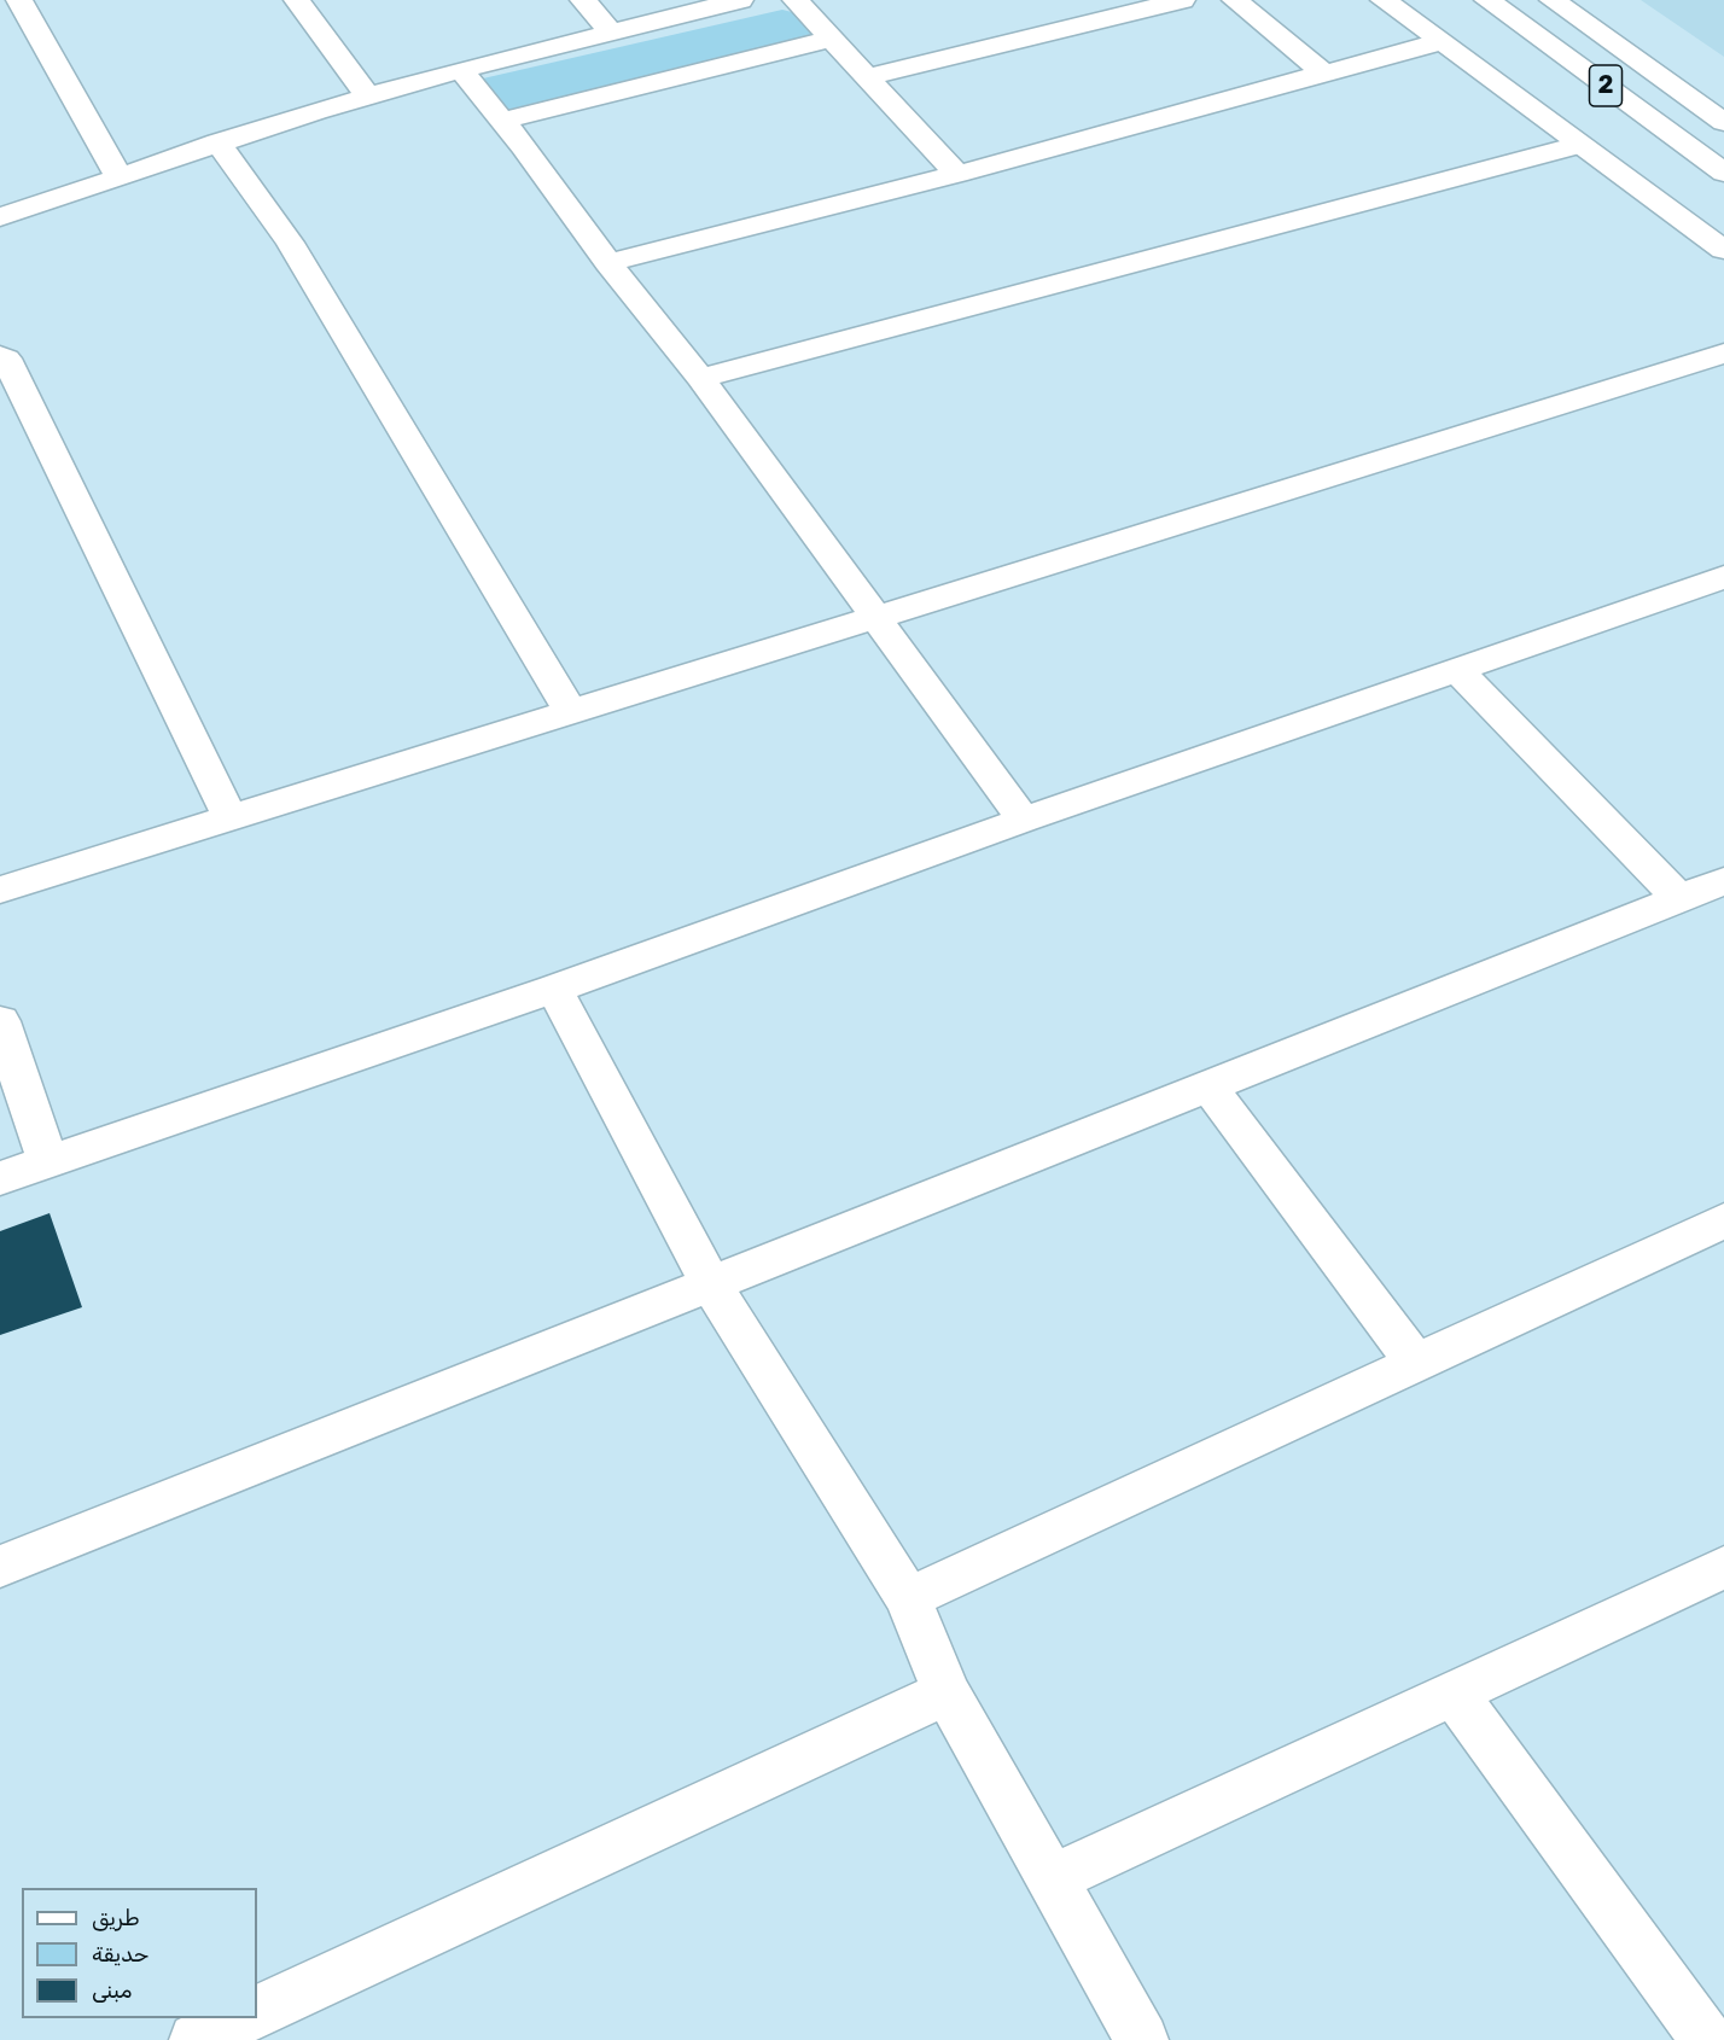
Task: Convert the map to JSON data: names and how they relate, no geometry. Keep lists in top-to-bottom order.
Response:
{
  "streets": {
    "main road": ["2"]
  },
  "legend": ["طريق", "حديقة", "مبنى"]
}
